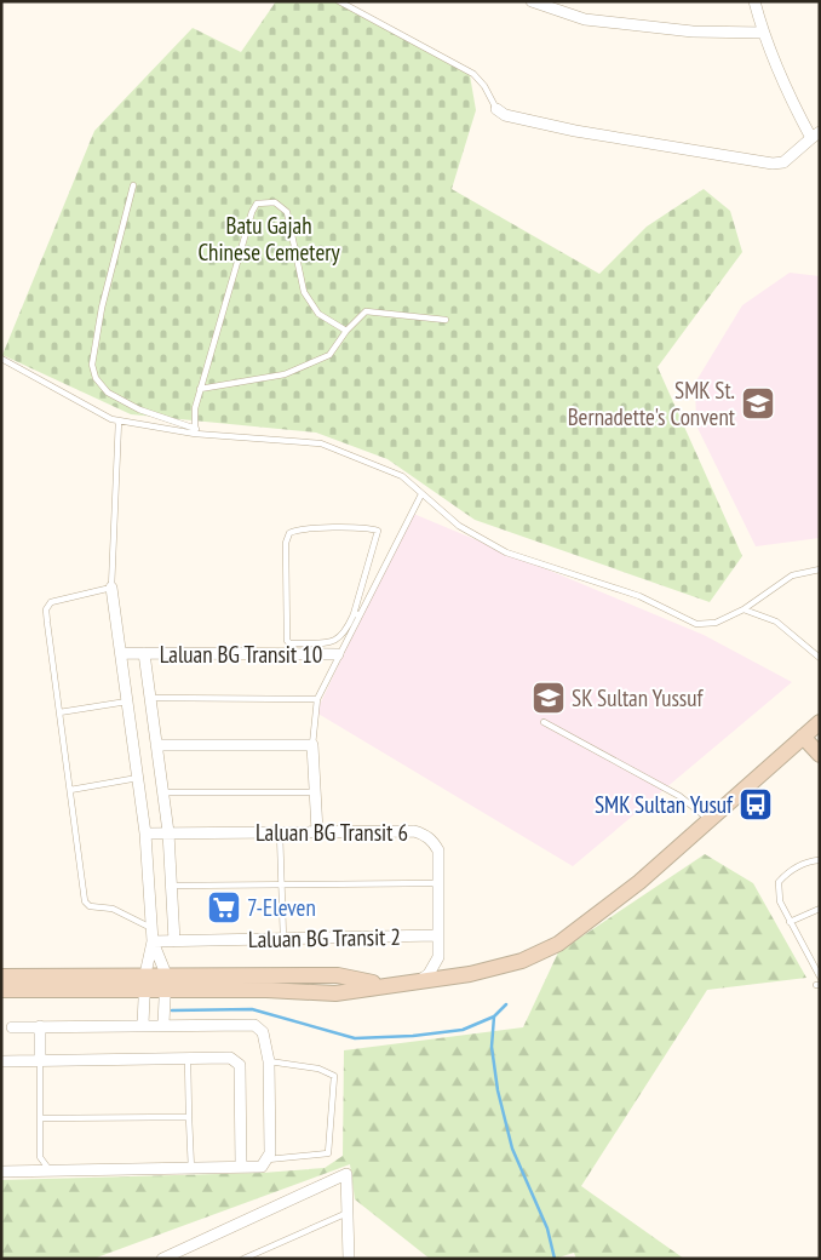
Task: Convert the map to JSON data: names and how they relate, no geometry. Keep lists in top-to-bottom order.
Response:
{
  "streets": {
    "street": ["Laluan BG Transit 10", "Laluan BG Transit 6", "Laluan BG Transit 2"]
  },
  "crossings": [
    ["Laluan BG Transit 6", "Laluan BG Transit 2"]
  ],
  "parks": ["Batu Gajah Chinese Cemetery"],
  "places": {
    "school or university": ["SMK St. Bernadette's Convent", "SK Sultan Yussuf"],
    "bus stop": ["SMK Sultan Yusuf"],
    "supermarket": ["7-Eleven"]
  }
}
